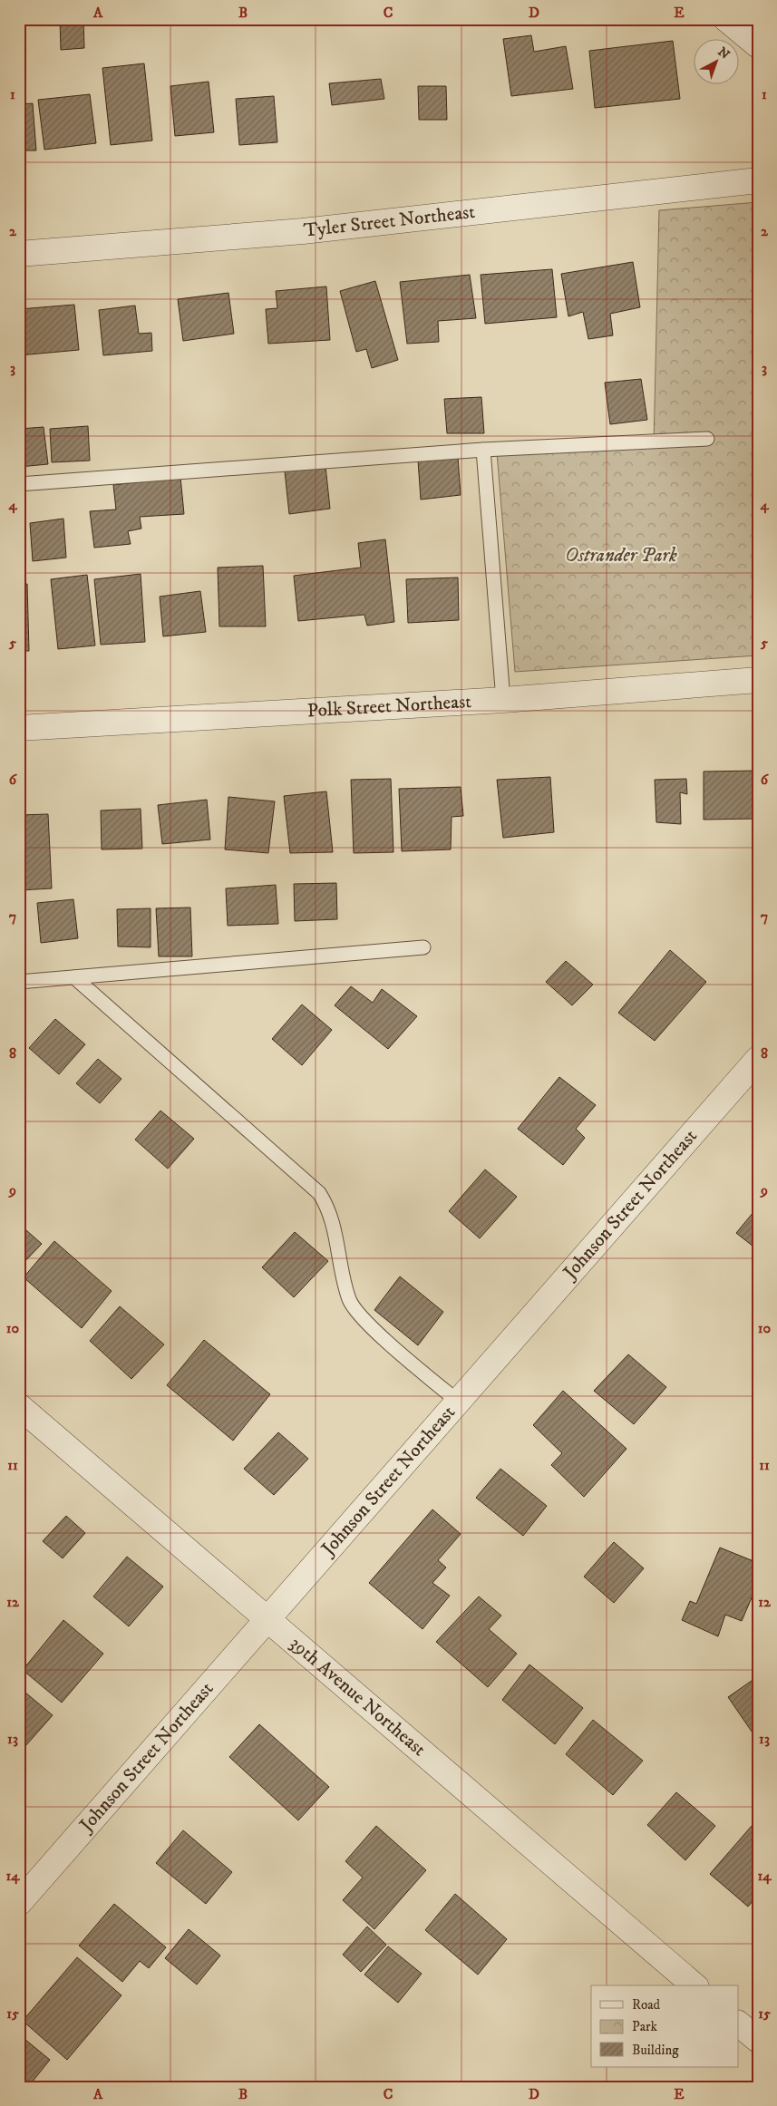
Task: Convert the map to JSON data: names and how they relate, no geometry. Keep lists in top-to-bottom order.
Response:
{
  "streets": {
    "street": [
      "Tyler Street Northeast",
      "Polk Street Northeast",
      "Johnson Street Northeast",
      "39th Avenue Northeast"
    ]
  },
  "crossings": [
    ["Johnson Street Northeast", "39th Avenue Northeast"]
  ],
  "parks": ["Ostrander Park"],
  "legend": ["Road", "Park", "Building"],
  "north": "top right",
  "grid": {
    "columns": [
      "A",
      "B",
      "C",
      "D",
      "E"
    ],
    "rows": [
      "1",
      "2",
      "3",
      "4",
      "5",
      "6",
      "7",
      "8",
      "9",
      "10",
      "11",
      "12",
      "13",
      "14",
      "15"
    ]
  }
}
